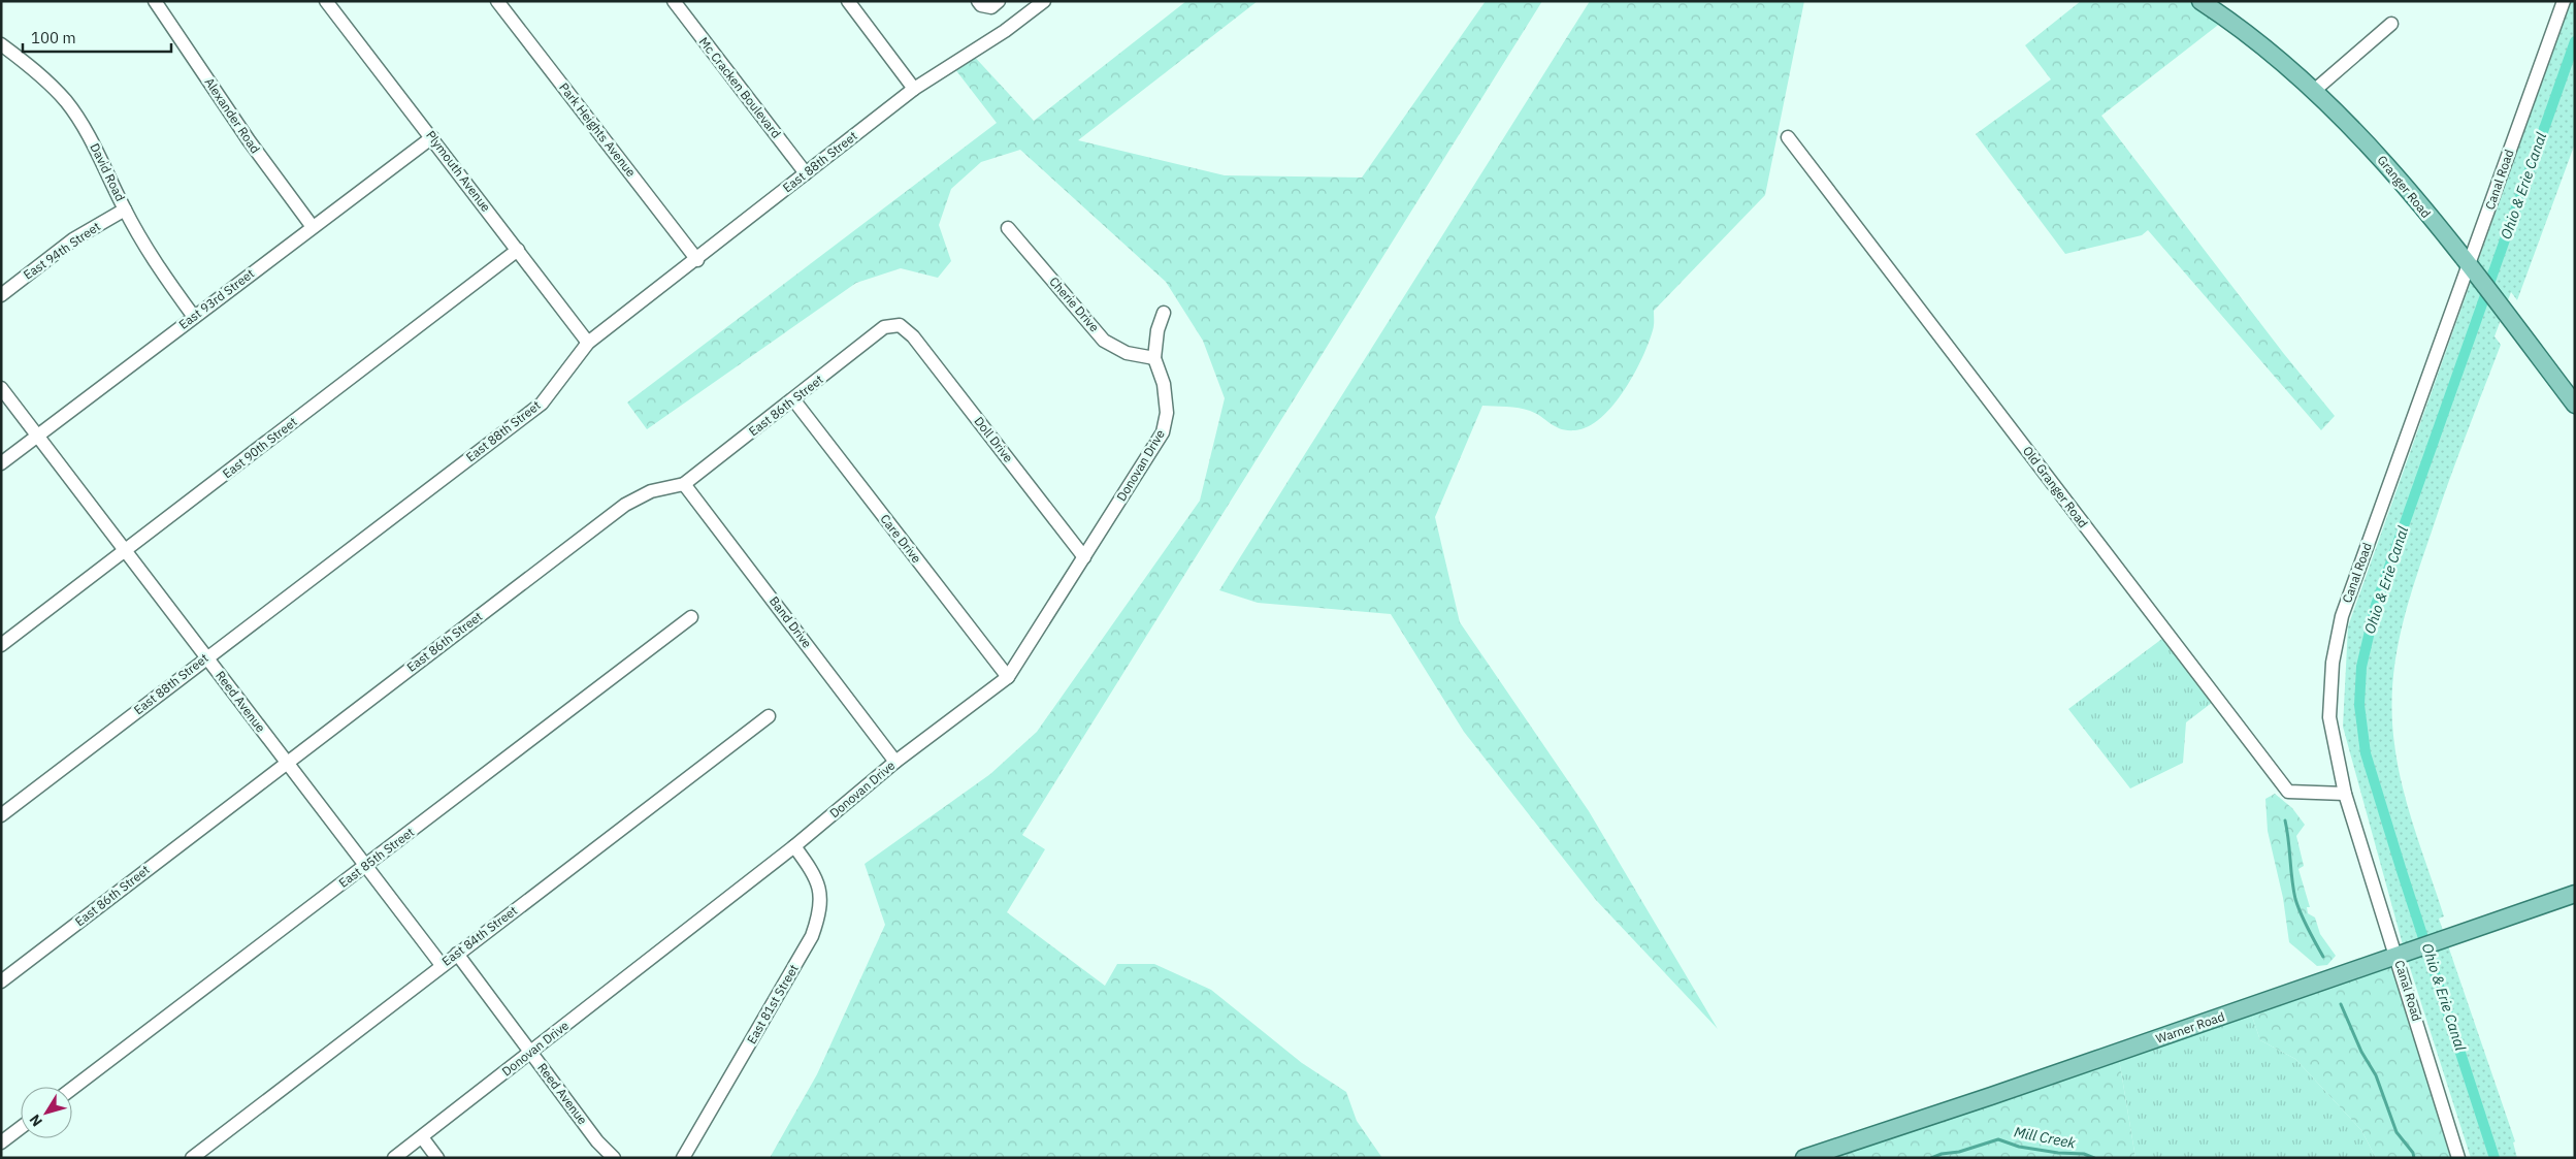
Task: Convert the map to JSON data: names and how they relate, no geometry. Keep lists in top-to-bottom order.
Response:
{
  "streets": {
    "main road": ["Granger Road", "Warner Road"],
    "street": [
      "Mc Cracken Boulevard",
      "Alexander Road",
      "Park Heights Avenue",
      "East 88th Street",
      "Plymouth Avenue",
      "David Road",
      "Canal Road",
      "East 94th Street",
      "East 93rd Street",
      "Cherie Drive",
      "East 86th Street",
      "Doll Drive",
      "East 90th Street",
      "Donovan Drive",
      "Old Granger Road",
      "Care Drive",
      "Band Drive",
      "Reed Avenue",
      "East 85th Street",
      "East 84th Street",
      "East 81st Street"
    ]
  },
  "crossings": [
    ["Mc Cracken Boulevard", "East 88th Street"],
    ["Alexander Road", "East 93rd Street"],
    ["Park Heights Avenue", "East 88th Street"],
    ["East 88th Street", "Plymouth Avenue"],
    ["East 88th Street", "Reed Avenue"],
    ["Plymouth Avenue", "East 93rd Street"],
    ["Plymouth Avenue", "East 90th Street"],
    ["David Road", "East 94th Street"],
    ["David Road", "East 93rd Street"],
    ["Canal Road", "Granger Road"],
    ["Canal Road", "Old Granger Road"],
    ["Canal Road", "Warner Road"],
    ["East 93rd Street", "Reed Avenue"],
    ["Cherie Drive", "Donovan Drive"],
    ["East 86th Street", "Doll Drive"],
    ["East 86th Street", "Care Drive"],
    ["East 86th Street", "Band Drive"],
    ["East 86th Street", "Reed Avenue"],
    ["Doll Drive", "Donovan Drive"],
    ["East 90th Street", "Reed Avenue"],
    ["Donovan Drive", "Care Drive"],
    ["Donovan Drive", "Band Drive"],
    ["Donovan Drive", "Reed Avenue"],
    ["Donovan Drive", "East 81st Street"],
    ["Reed Avenue", "East 85th Street"],
    ["Reed Avenue", "East 84th Street"]
  ],
  "water": ["Ohio & Erie Canal", "Mill Creek"],
  "scale_bar": "100 m",
  "north": "bottom left"
}
